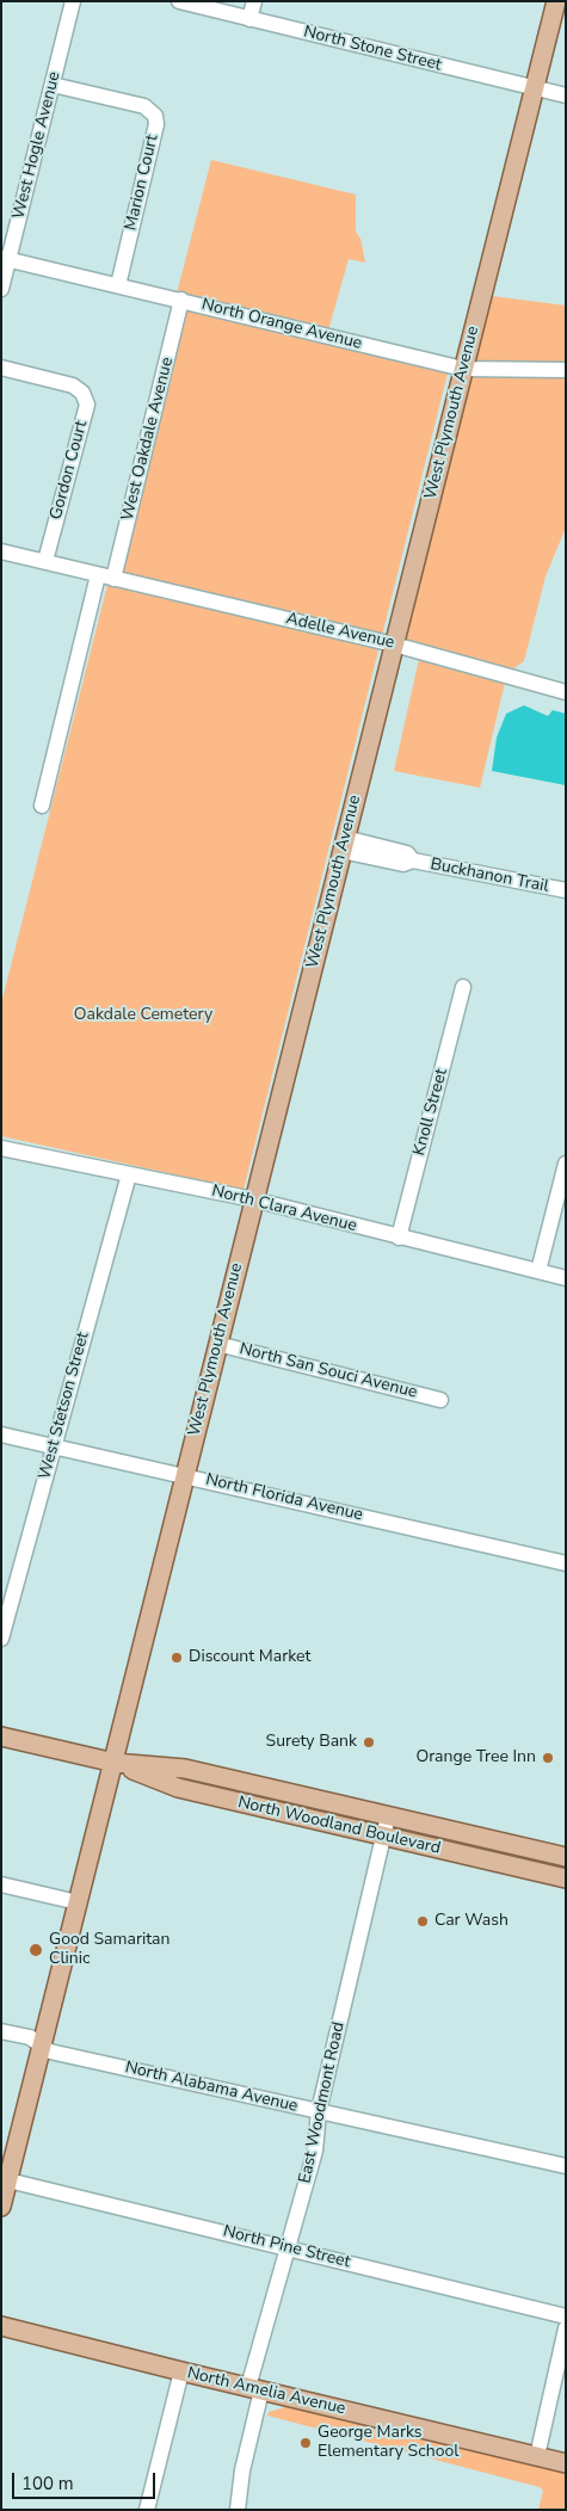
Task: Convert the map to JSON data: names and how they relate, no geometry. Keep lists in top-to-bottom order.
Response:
{
  "streets": {
    "main road": ["West Plymouth Avenue", "North Woodland Boulevard", "North Amelia Avenue"],
    "street": [
      "North Stone Street",
      "West Hogle Avenue",
      "Marion Court",
      "North Orange Avenue",
      "West Oakdale Avenue",
      "Gordon Court",
      "Adelle Avenue",
      "Buckhanon Trail",
      "Knoll Street",
      "North Clara Avenue",
      "North San Souci Avenue",
      "West Stetson Street",
      "North Florida Avenue",
      "North Alabama Avenue",
      "East Woodmont Road",
      "North Pine Street"
    ]
  },
  "crossings": [
    ["North Stone Street", "West Plymouth Avenue"],
    ["West Hogle Avenue", "Marion Court"],
    ["West Hogle Avenue", "North Orange Avenue"],
    ["Marion Court", "North Orange Avenue"],
    ["North Orange Avenue", "West Plymouth Avenue"],
    ["North Orange Avenue", "West Oakdale Avenue"],
    ["West Plymouth Avenue", "Adelle Avenue"],
    ["West Plymouth Avenue", "Buckhanon Trail"],
    ["West Plymouth Avenue", "North Clara Avenue"],
    ["West Plymouth Avenue", "North San Souci Avenue"],
    ["West Plymouth Avenue", "North Florida Avenue"],
    ["West Plymouth Avenue", "North Woodland Boulevard"],
    ["West Plymouth Avenue", "North Alabama Avenue"],
    ["West Plymouth Avenue", "North Pine Street"],
    ["West Oakdale Avenue", "Adelle Avenue"],
    ["Gordon Court", "Adelle Avenue"],
    ["Knoll Street", "North Clara Avenue"],
    ["North Clara Avenue", "West Stetson Street"],
    ["West Stetson Street", "North Florida Avenue"],
    ["North Woodland Boulevard", "East Woodmont Road"],
    ["North Alabama Avenue", "East Woodmont Road"],
    ["East Woodmont Road", "North Pine Street"],
    ["East Woodmont Road", "North Amelia Avenue"]
  ],
  "parks": ["Oakdale Cemetery"],
  "places": [
    "Discount Market",
    "Surety Bank",
    "Orange Tree Inn",
    "Car Wash",
    "Good Samaritan Clinic",
    "George Marks Elementary School"
  ],
  "scale_bar": "100 m"
}
